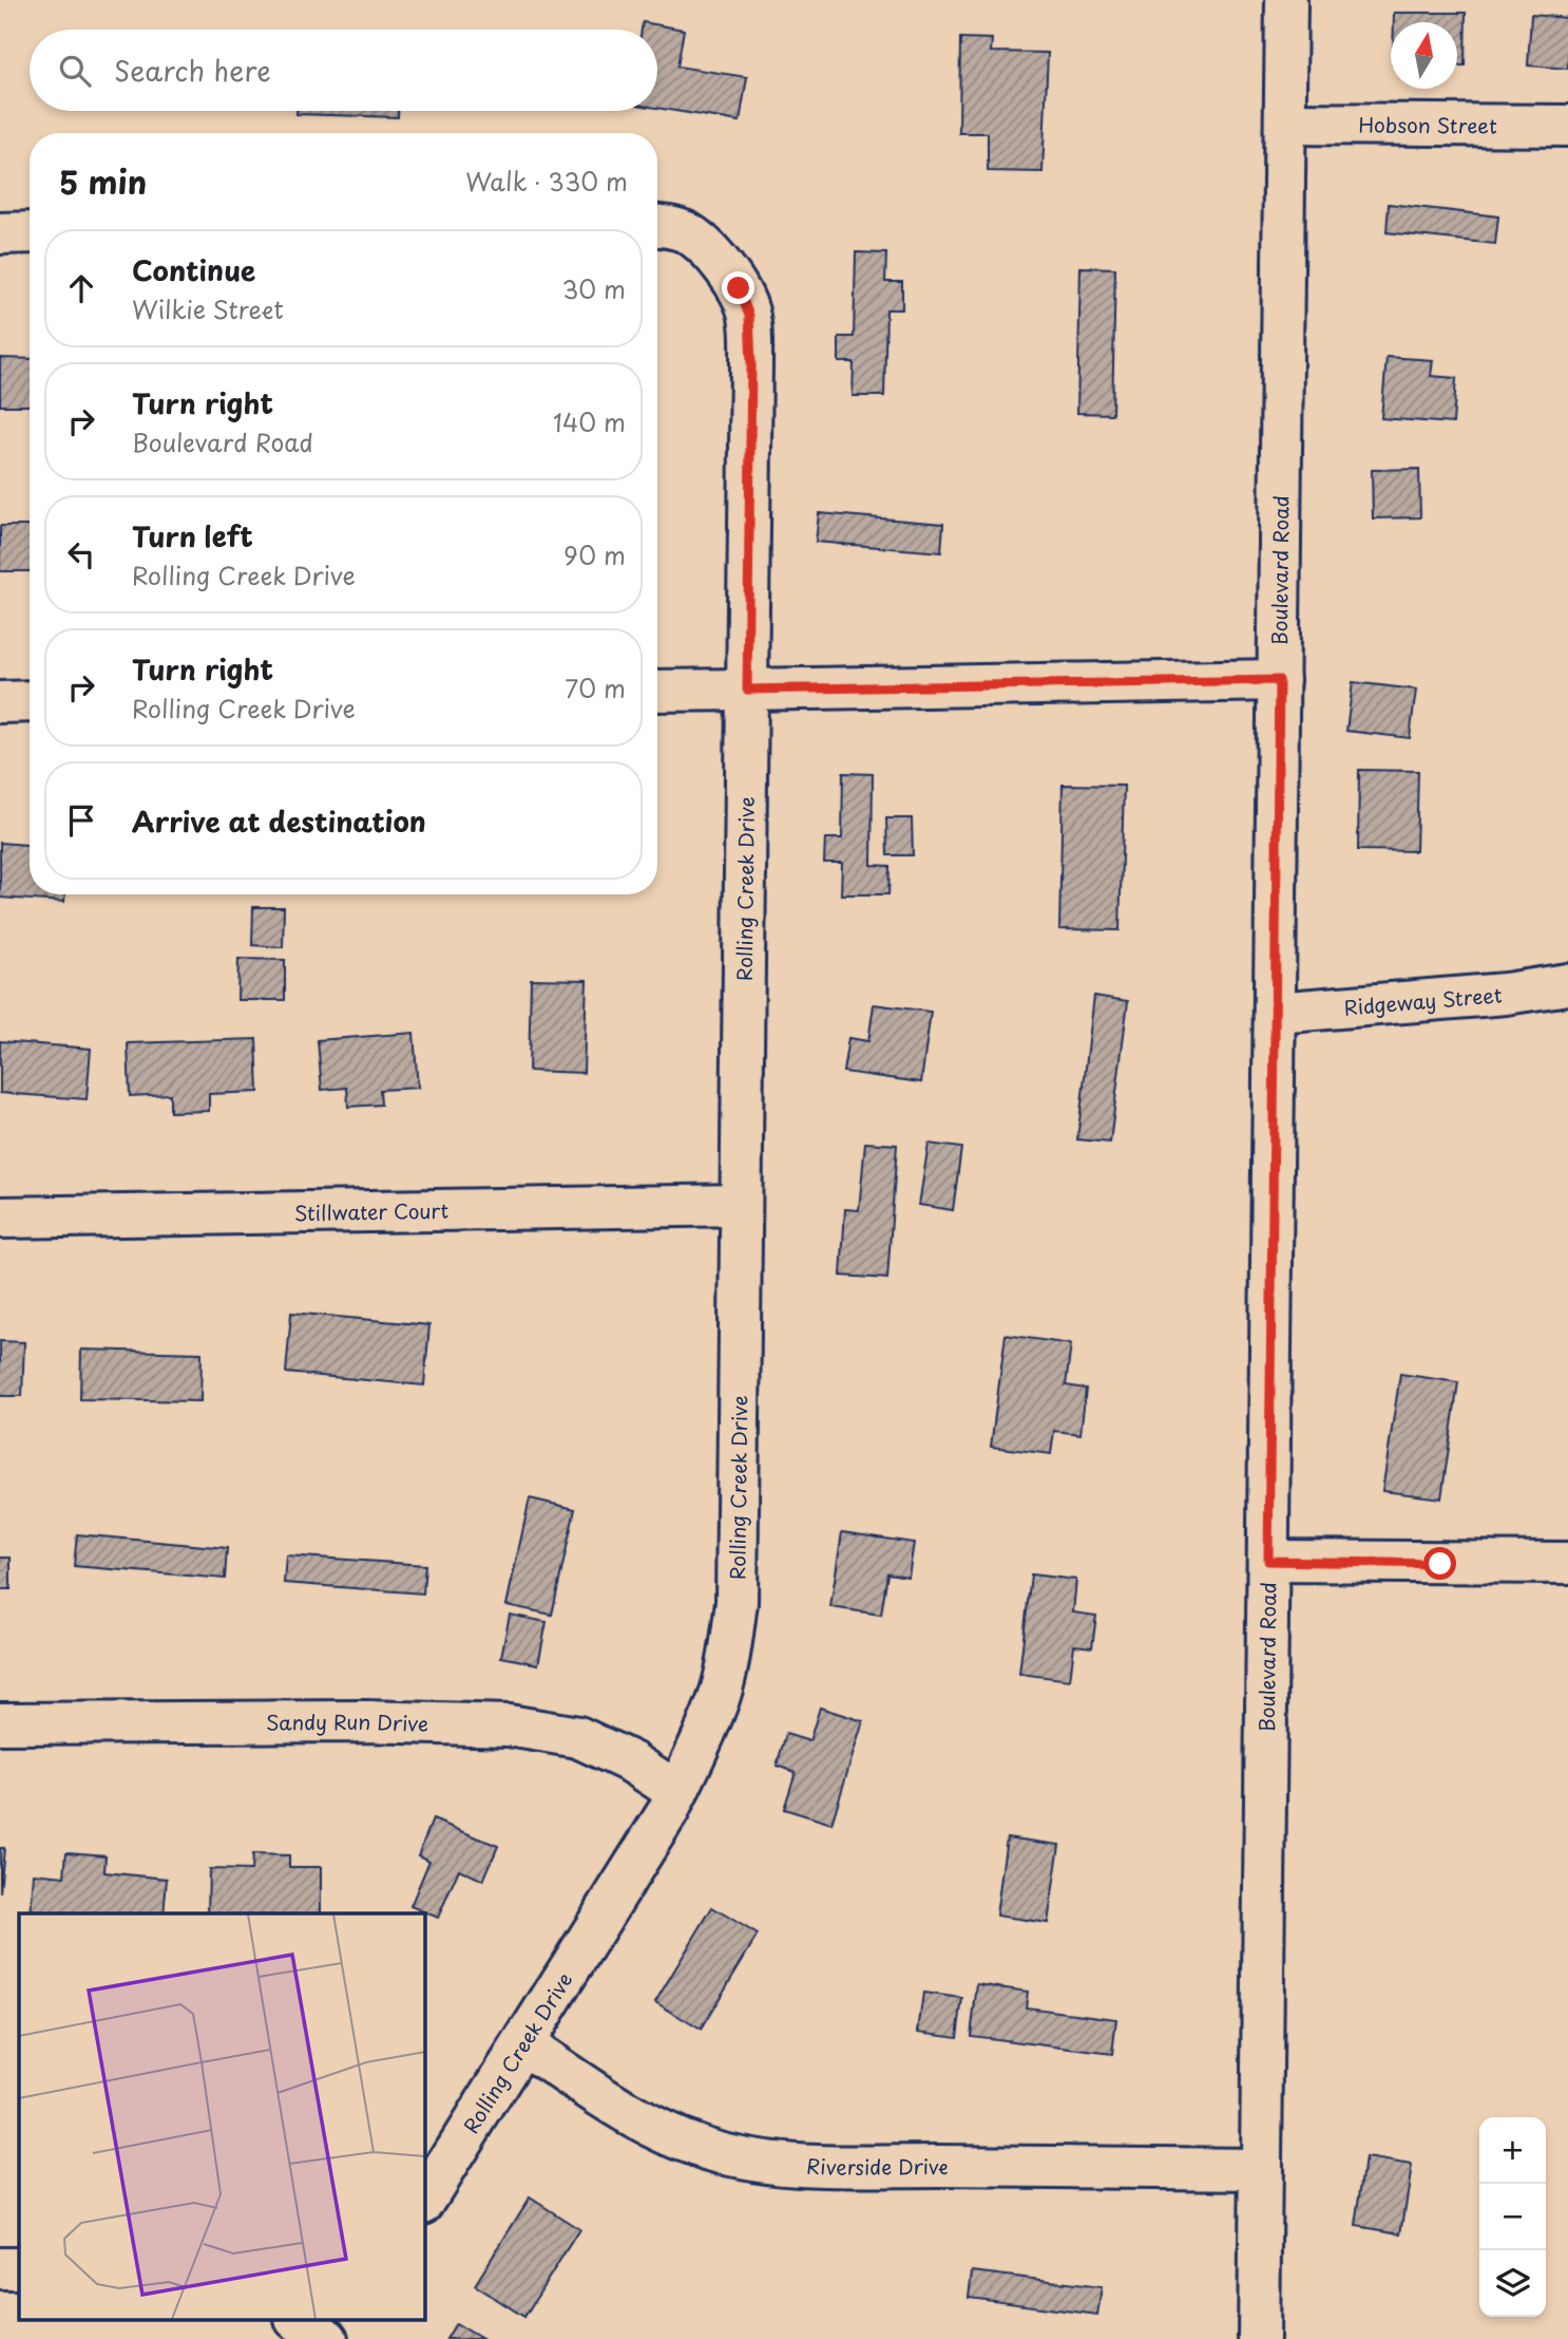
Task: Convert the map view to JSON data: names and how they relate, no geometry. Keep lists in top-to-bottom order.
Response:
{
  "streets": {
    "street": [
      "Hobson Street",
      "Boulevard Road",
      "Rolling Creek Drive",
      "Ridgeway Street",
      "Stillwater Court",
      "Sandy Run Drive",
      "Riverside Drive"
    ]
  },
  "crossings": [
    ["Hobson Street", "Boulevard Road"],
    ["Boulevard Road", "Ridgeway Street"],
    ["Boulevard Road", "Riverside Drive"],
    ["Rolling Creek Drive", "Stillwater Court"],
    ["Rolling Creek Drive", "Sandy Run Drive"],
    ["Rolling Creek Drive", "Riverside Drive"]
  ],
  "north": "top",
  "page": {
    "search": "Search here",
    "heading": ["5 min", "Walk · 330 m"],
    "list": [
      ["Continue", "Wilkie Street", "30 m"],
      ["Turn right", "Boulevard Road", "140 m"],
      ["Turn left", "Rolling Creek Drive", "90 m"],
      ["Turn right", "Rolling Creek Drive", "70 m"],
      "Arrive at destination"
    ],
    "map_buttons": ["+", "−"]
  }
}
